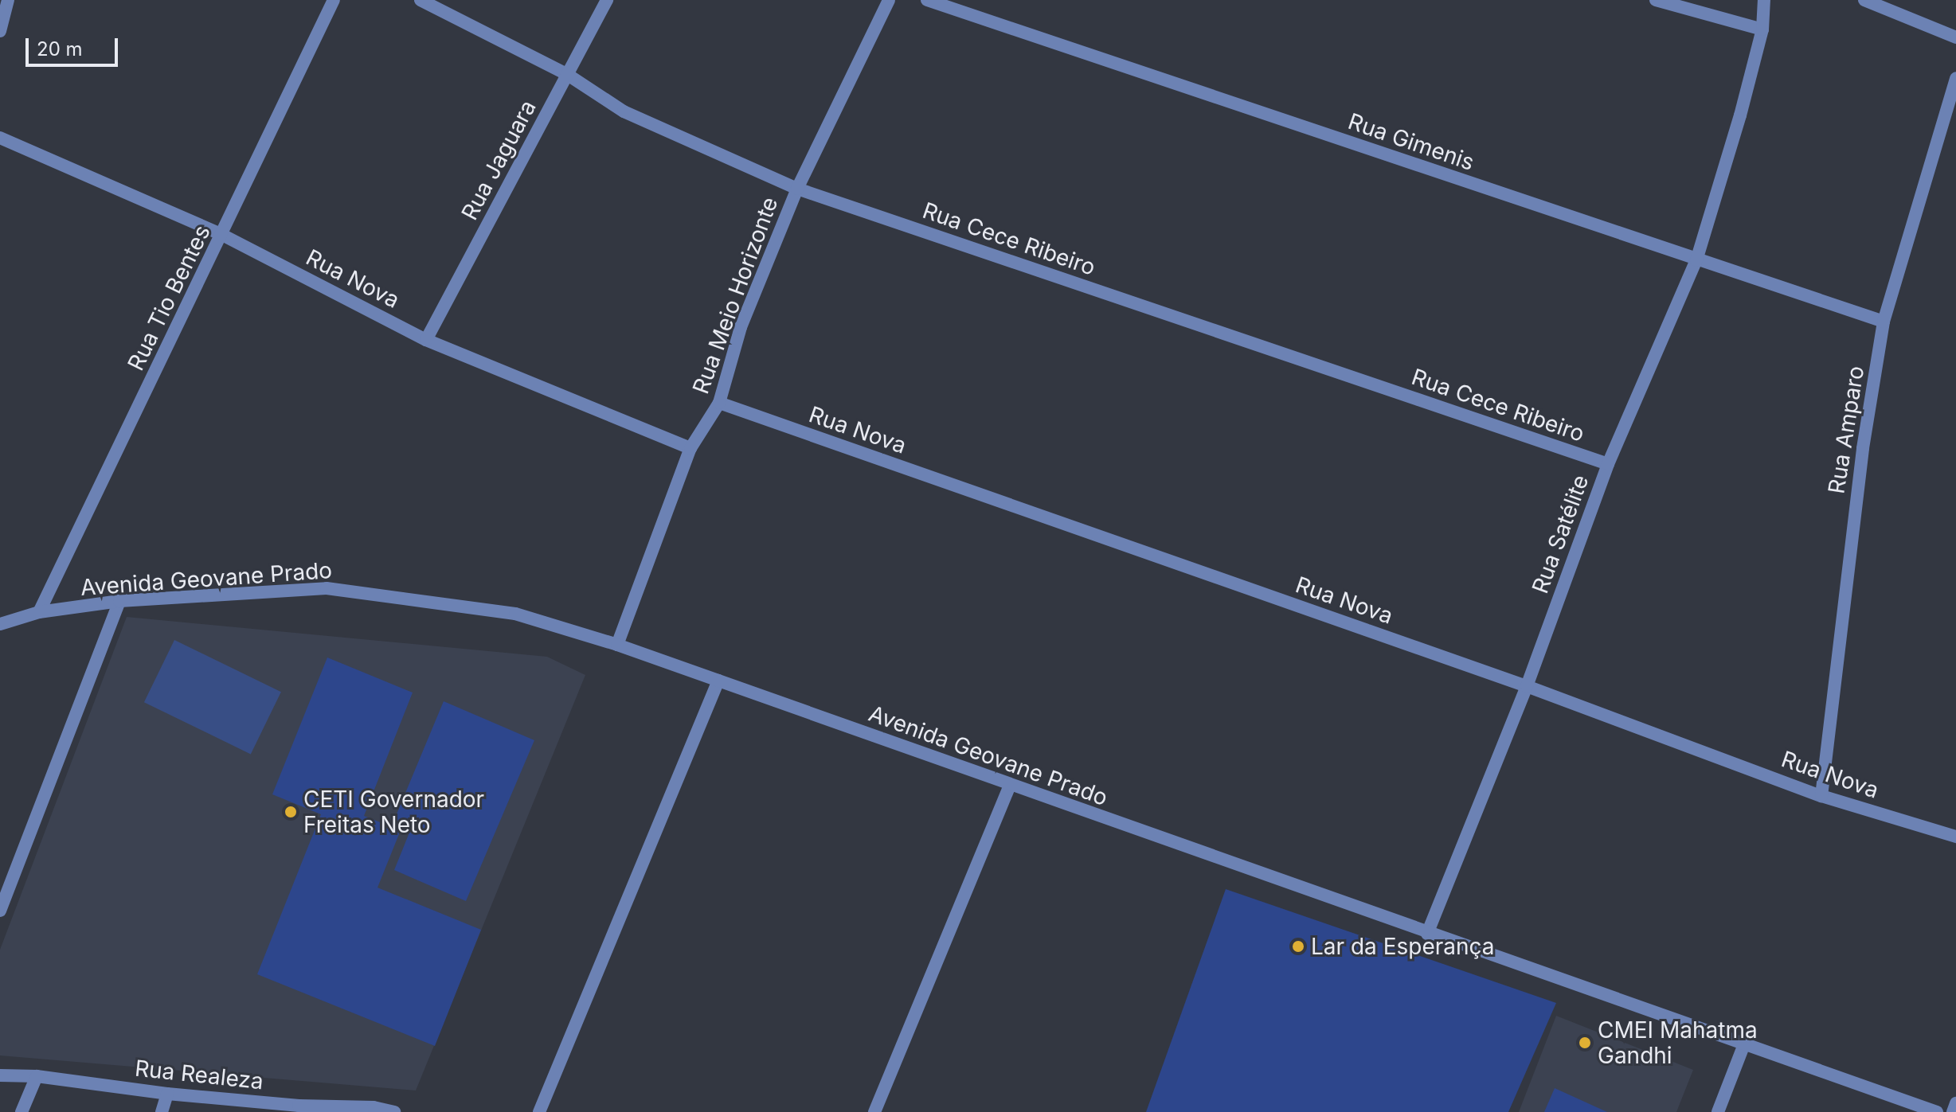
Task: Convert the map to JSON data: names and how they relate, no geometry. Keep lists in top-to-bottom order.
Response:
{
  "streets": {
    "street": [
      "Rua Gimenis",
      "Rua Jaguara",
      "Rua Cece Ribeiro",
      "Rua Nova",
      "Rua Meio Horizonte",
      "Rua Tio Bentes",
      "Rua Amparo",
      "Rua Satélite",
      "Avenida Geovane Prado",
      "Rua Realeza"
    ]
  },
  "crossings": [
    ["Rua Gimenis", "Rua Amparo"],
    ["Rua Gimenis", "Rua Satélite"],
    ["Rua Jaguara", "Rua Cece Ribeiro"],
    ["Rua Jaguara", "Rua Nova"],
    ["Rua Cece Ribeiro", "Rua Meio Horizonte"],
    ["Rua Cece Ribeiro", "Rua Satélite"],
    ["Rua Nova", "Rua Meio Horizonte"],
    ["Rua Nova", "Rua Tio Bentes"],
    ["Rua Nova", "Rua Amparo"],
    ["Rua Nova", "Rua Satélite"],
    ["Rua Meio Horizonte", "Avenida Geovane Prado"],
    ["Rua Tio Bentes", "Avenida Geovane Prado"],
    ["Rua Satélite", "Avenida Geovane Prado"]
  ],
  "places": ["CETI Governador Freitas Neto", "Lar da Esperança", "CMEI Mahatma Gandhi"],
  "scale_bar": "20 m"
}
